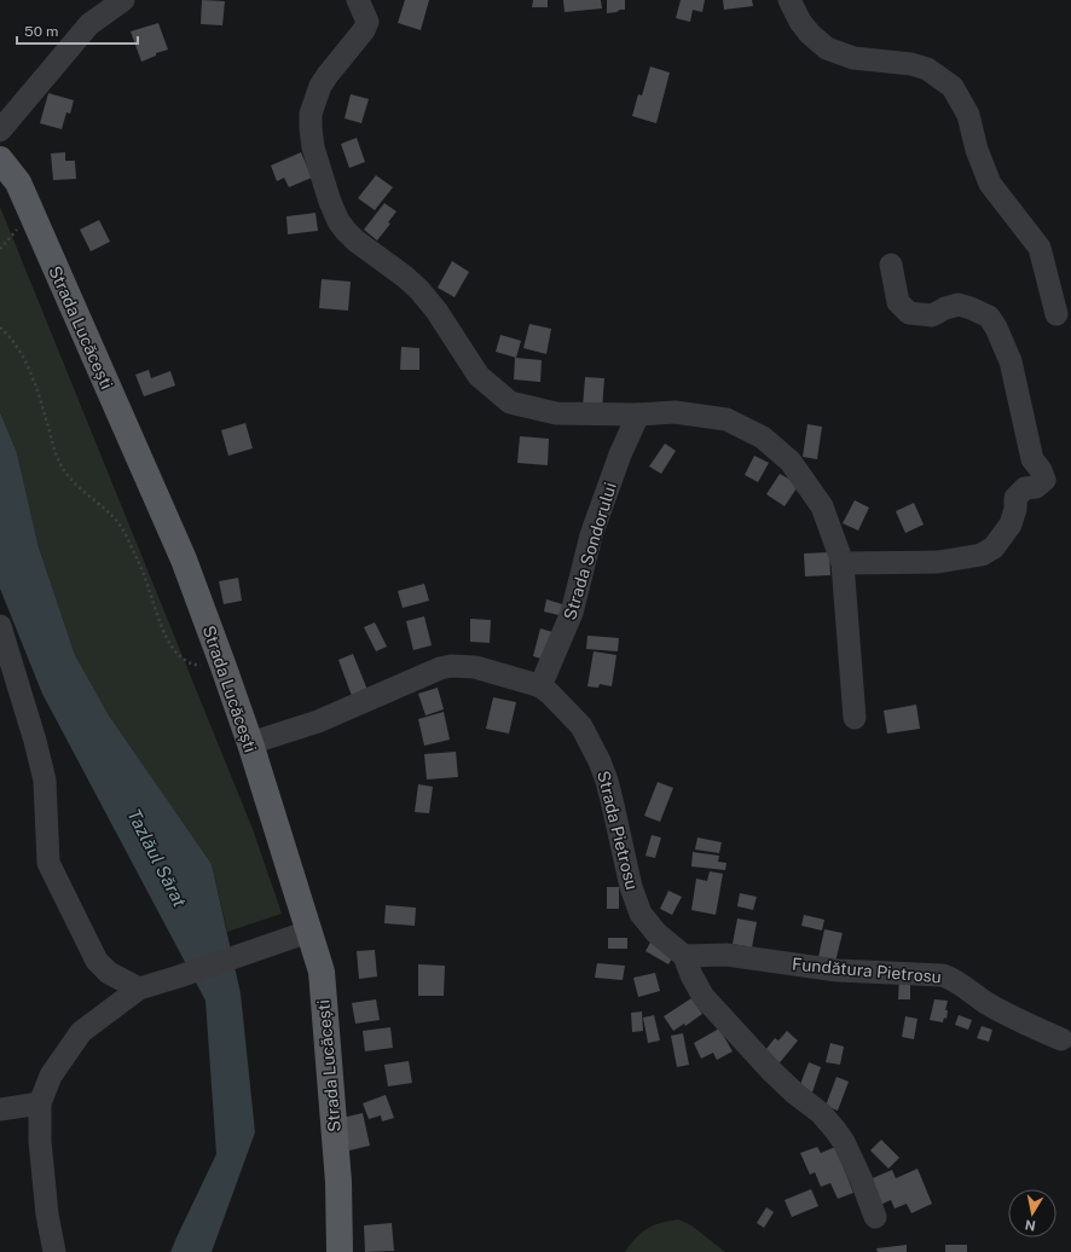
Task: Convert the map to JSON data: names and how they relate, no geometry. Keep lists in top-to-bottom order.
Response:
{
  "streets": {
    "main road": ["Strada Lucăcești"],
    "street": ["Strada Sondorului", "Strada Pietrosu", "Fundătura Pietrosu"]
  },
  "crossings": [
    ["Strada Lucăcești", "Strada Pietrosu"],
    ["Strada Sondorului", "Strada Pietrosu"],
    ["Strada Pietrosu", "Fundătura Pietrosu"]
  ],
  "water": ["Tazlăul Sărat"],
  "scale_bar": "50 m",
  "north": "bottom"
}
